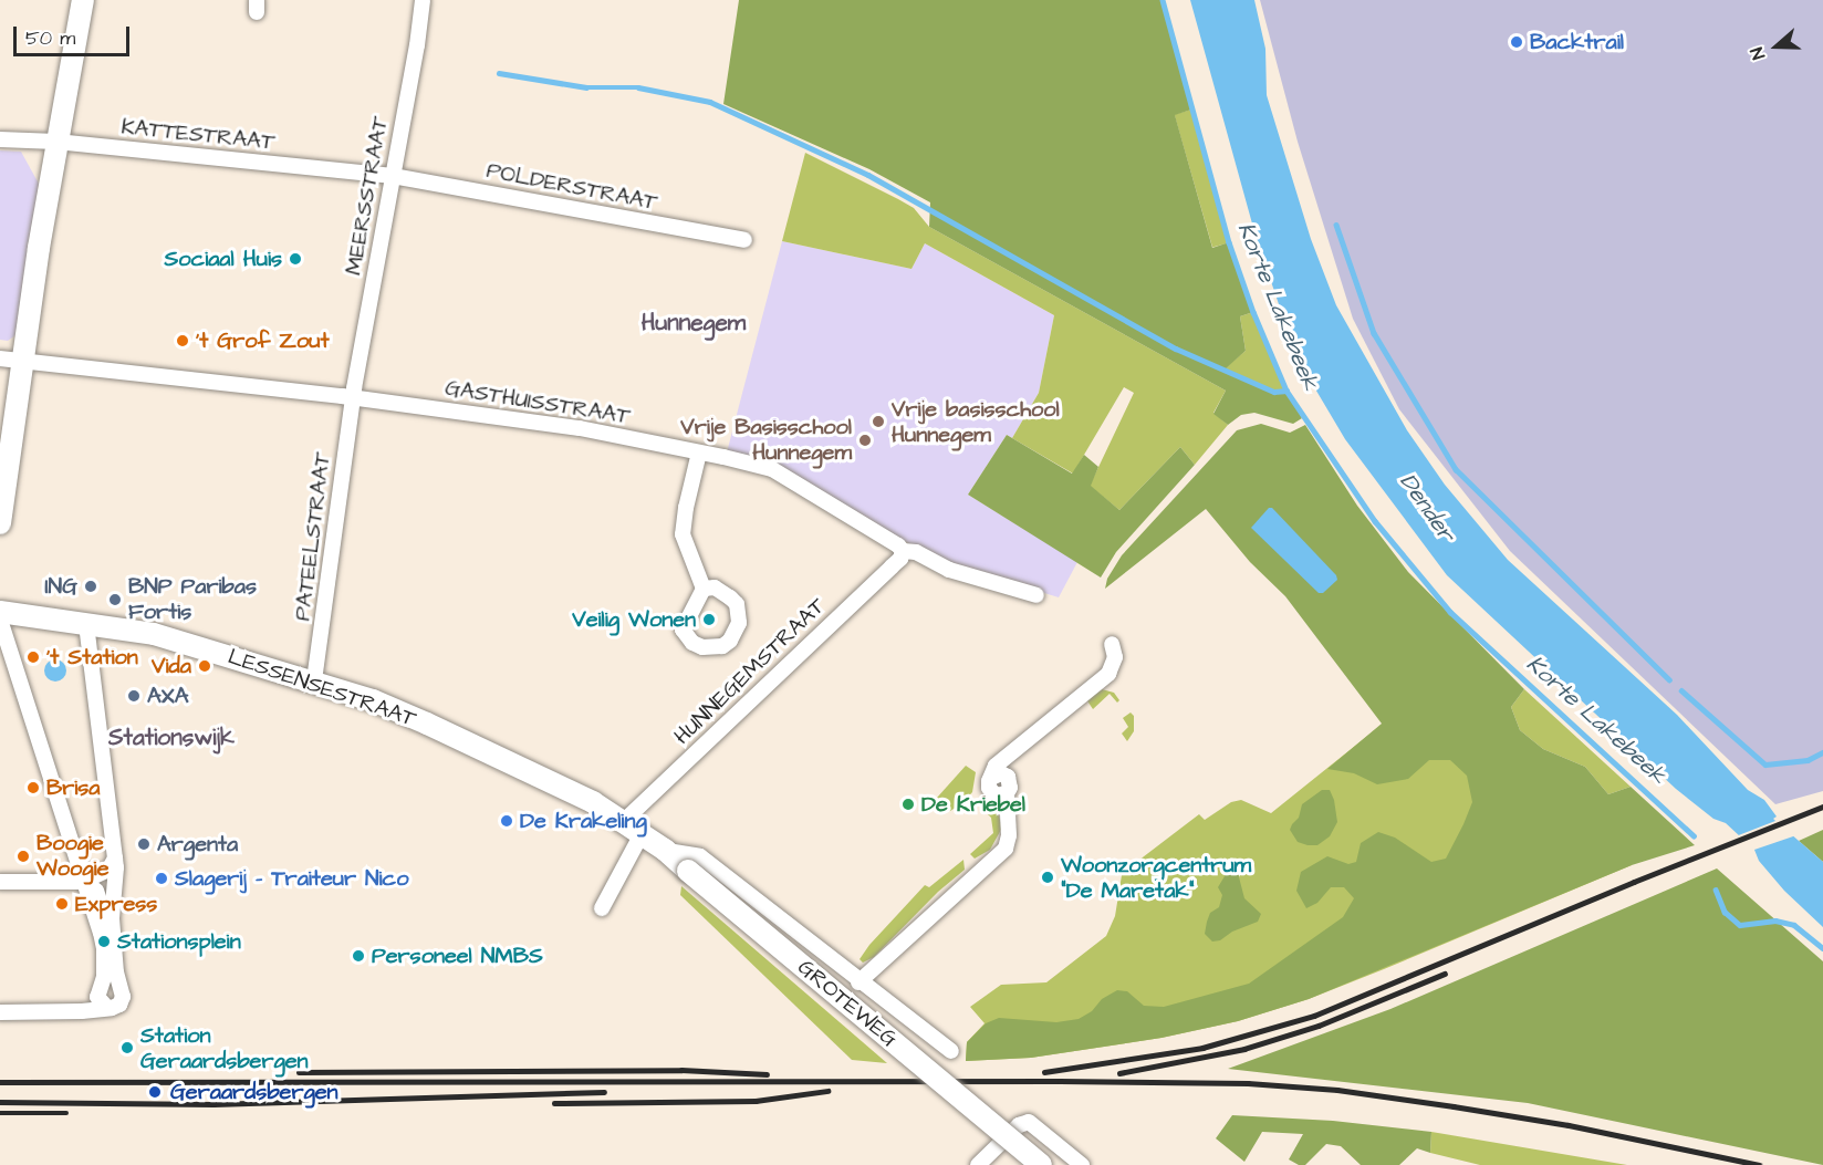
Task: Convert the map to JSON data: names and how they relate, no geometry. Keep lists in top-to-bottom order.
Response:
{
  "streets": {
    "main road": ["LESSENSESTRAAT", "GROTEWEG"],
    "street": [
      "KATTESTRAAT",
      "POLDERSTRAAT",
      "MEERSSTRAAT",
      "GASTHUISSTRAAT",
      "PATEELSTRAAT",
      "HUNNEGEMSTRAAT"
    ]
  },
  "crossings": [
    ["KATTESTRAAT", "POLDERSTRAAT"],
    ["KATTESTRAAT", "MEERSSTRAAT"],
    ["POLDERSTRAAT", "MEERSSTRAAT"],
    ["MEERSSTRAAT", "GASTHUISSTRAAT"],
    ["MEERSSTRAAT", "PATEELSTRAAT"],
    ["GASTHUISSTRAAT", "PATEELSTRAAT"],
    ["GASTHUISSTRAAT", "HUNNEGEMSTRAAT"],
    ["PATEELSTRAAT", "LESSENSESTRAAT"],
    ["HUNNEGEMSTRAAT", "LESSENSESTRAAT"],
    ["LESSENSESTRAAT", "GROTEWEG"]
  ],
  "districts": ["Hunnegem", "Stationswijk"],
  "water": ["Korte Lakebeek", "Dender"],
  "places": [
    "Backtrail",
    "Sociaal Huis",
    "'t Grof Zout",
    "Vrije basisschool Hunnegem",
    "Vrije Basisschool Hunnegem",
    "ING",
    "BNP Paribas Fortis",
    "Veilig Wonen",
    "'t Station",
    "Vida",
    "AXA",
    "Brisa",
    "De Kriebel",
    "De Krakeling",
    "Argenta",
    "Boogie Woogie",
    "Woonzorgcentrum \"De Maretak\"",
    "Slagerij - Traiteur Nico",
    "Express",
    "Stationsplein",
    "Personeel NMBS",
    "Station Geraardsbergen",
    "Geraardsbergen"
  ],
  "scale_bar": "50 m",
  "north": "left"
}
